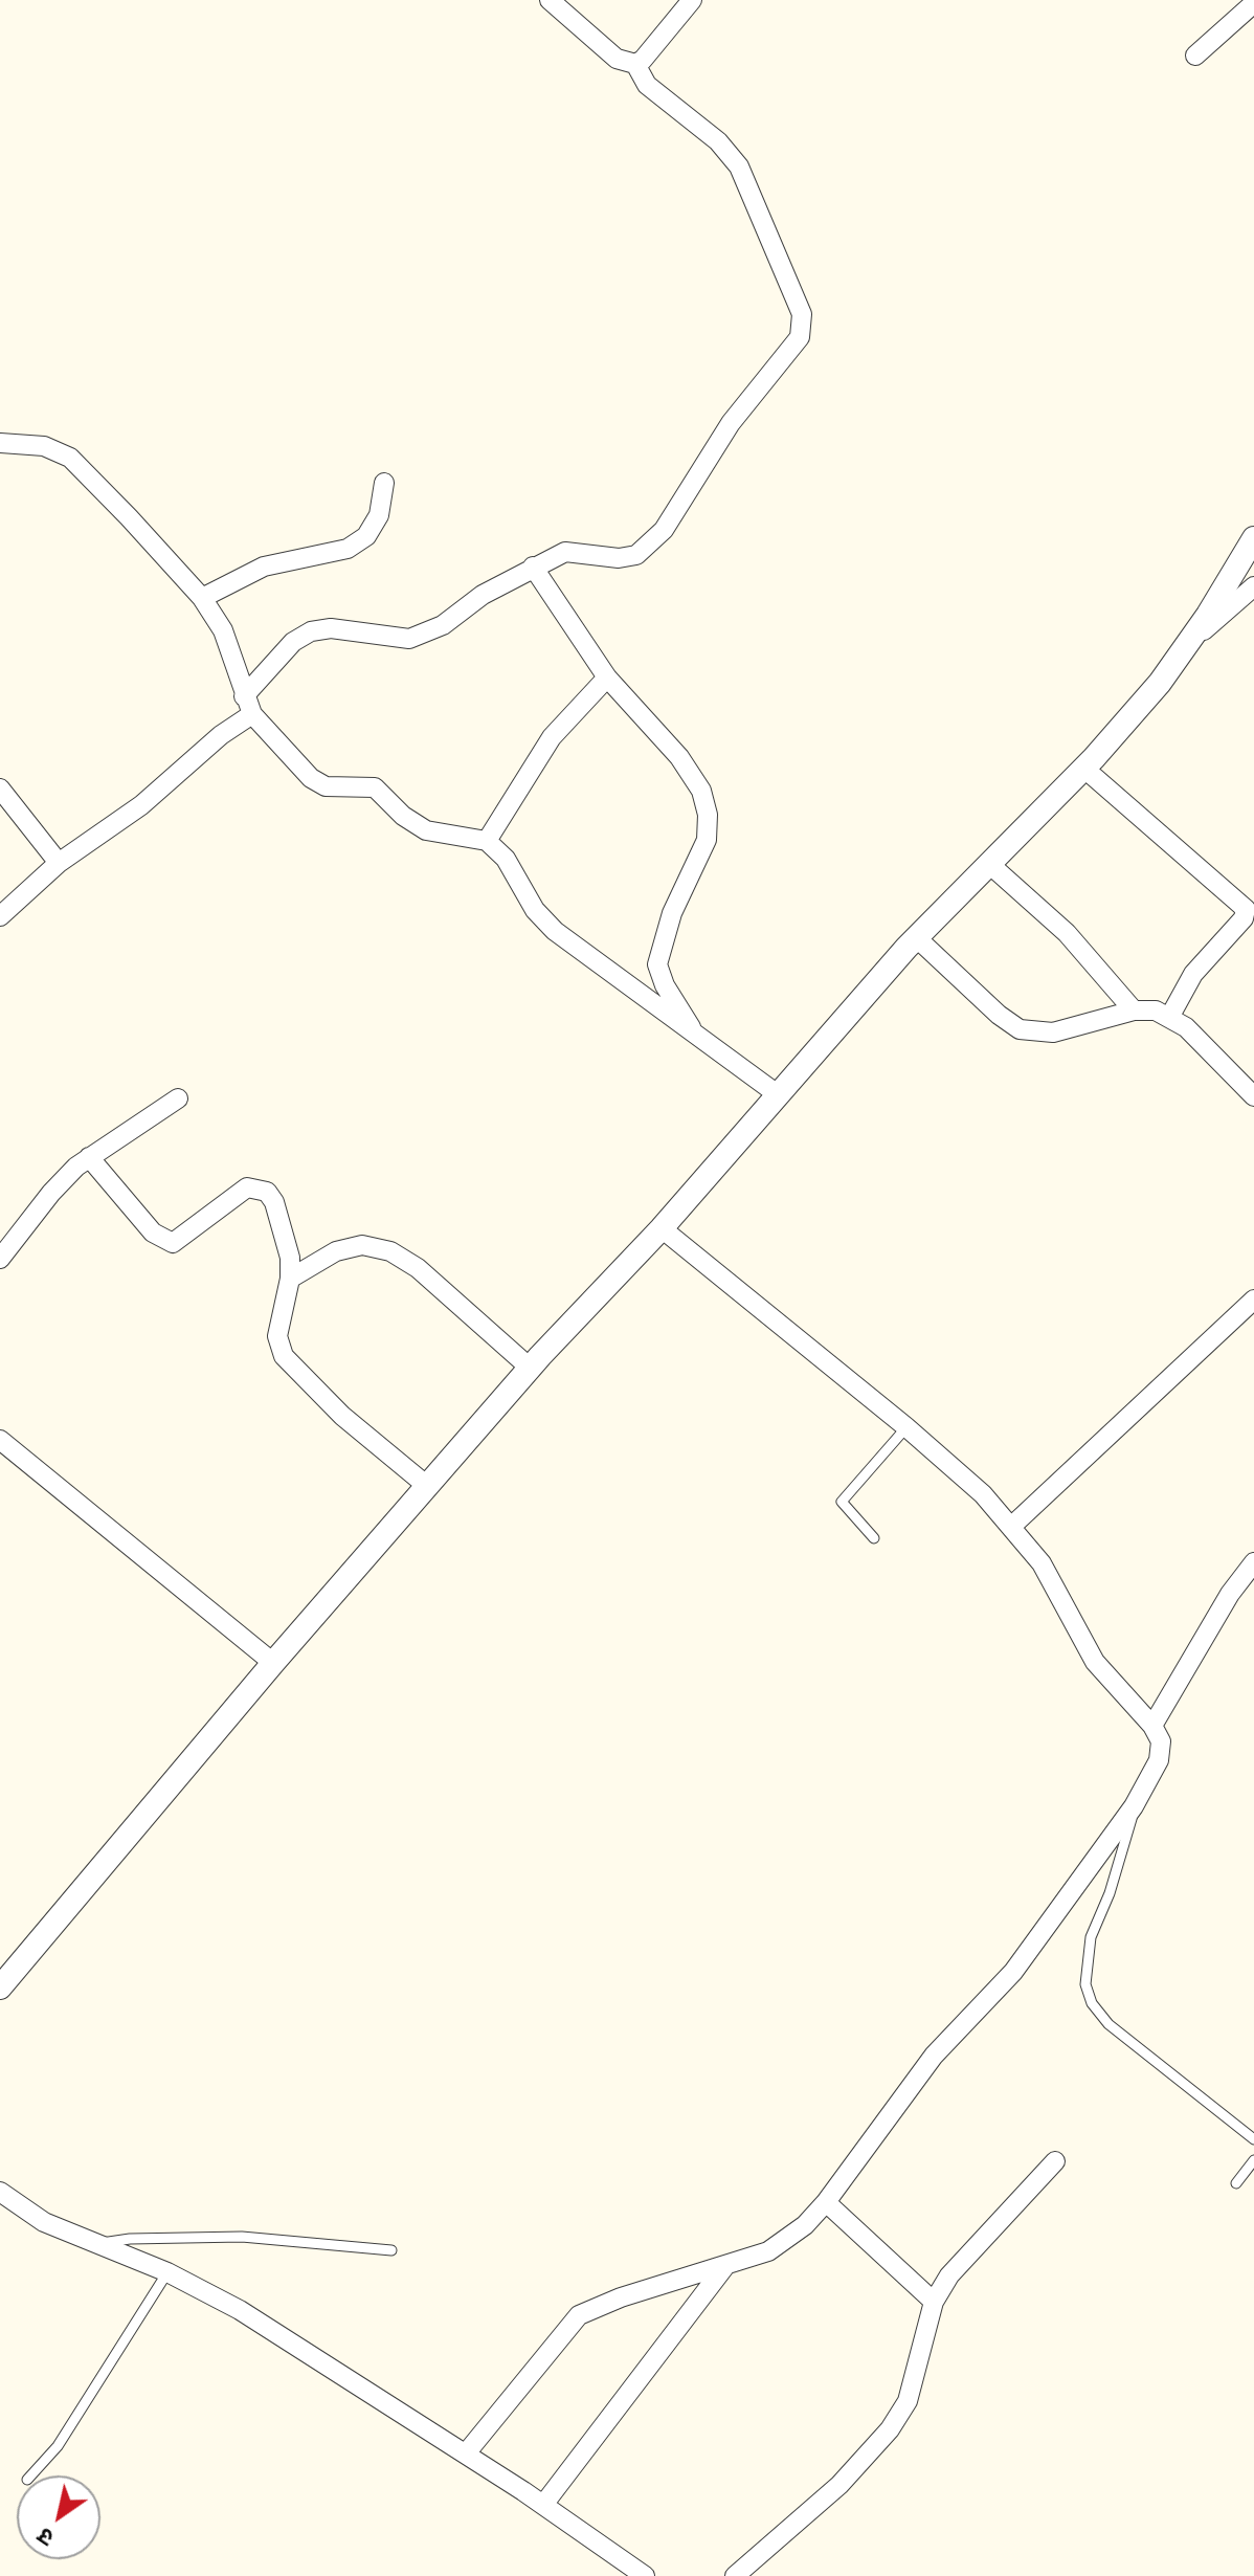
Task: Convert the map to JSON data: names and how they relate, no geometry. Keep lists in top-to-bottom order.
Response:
{
  "north": "bottom left"
}
